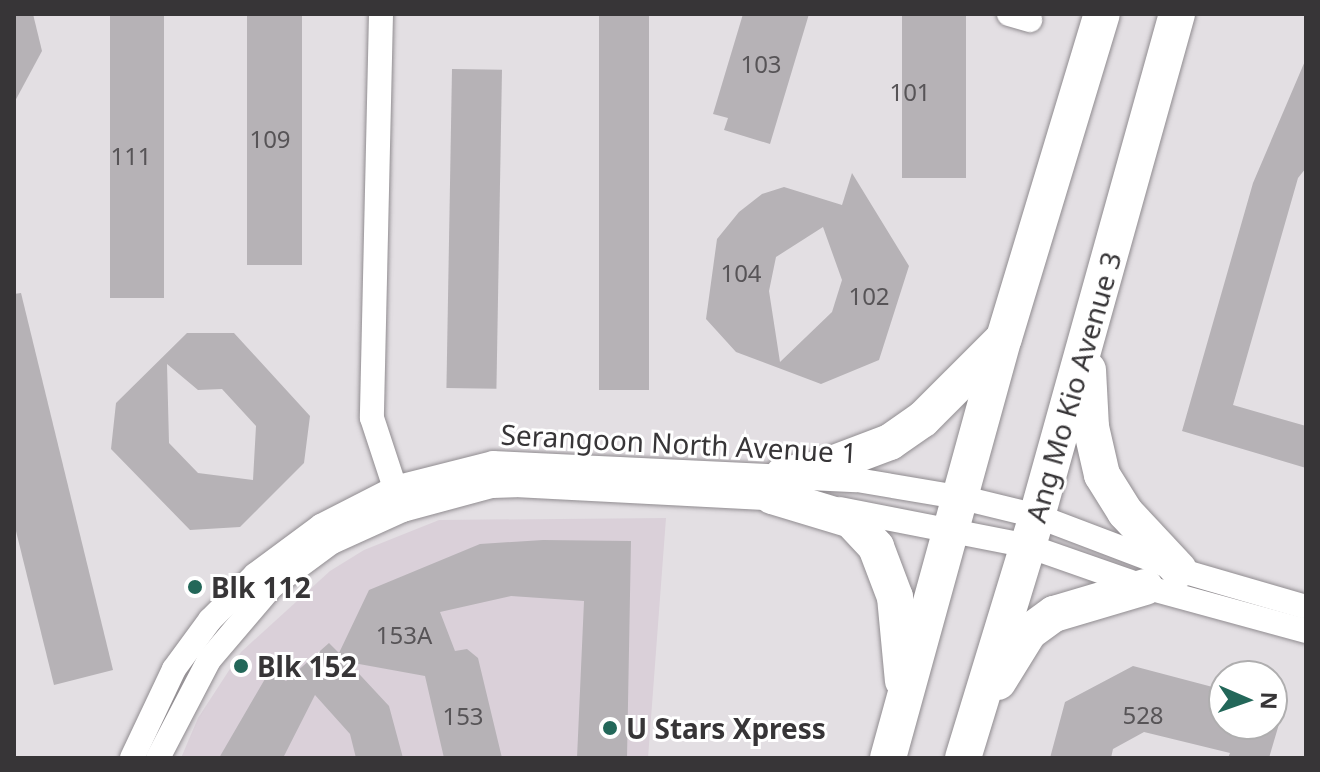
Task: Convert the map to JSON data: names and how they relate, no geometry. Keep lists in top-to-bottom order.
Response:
{
  "streets": {
    "highway": ["Ang Mo Kio Avenue 3"],
    "street": ["Serangoon North Avenue 1"]
  },
  "places": ["Blk 112", "Blk 152", "U Stars Xpress"],
  "house_numbers": [
    "103",
    "101",
    "109",
    "111",
    "104",
    "102",
    "153A",
    "528",
    "153"
  ],
  "north": "right"
}
